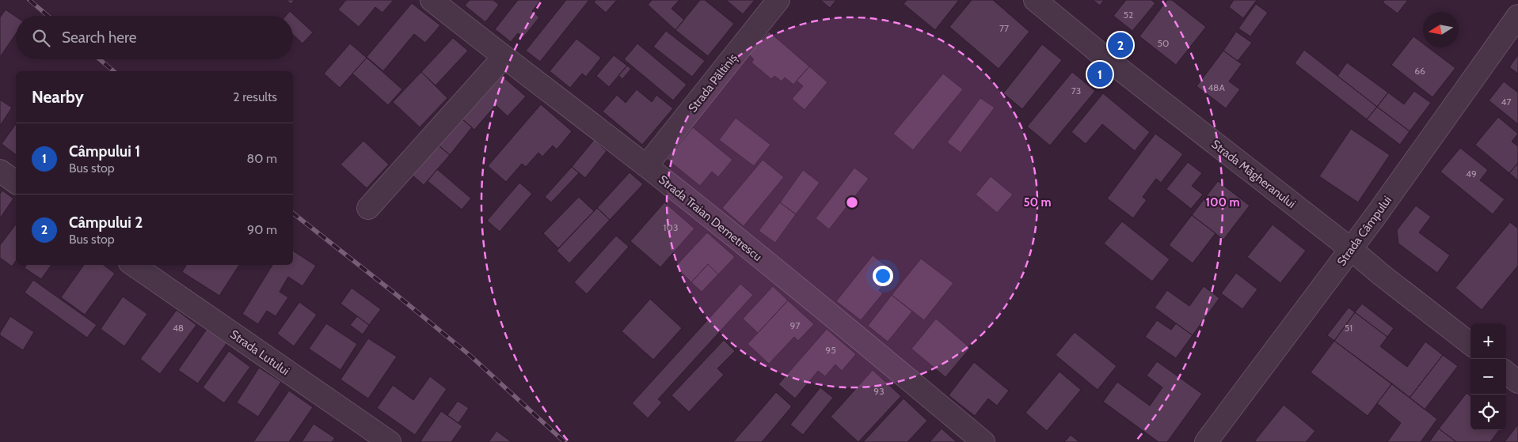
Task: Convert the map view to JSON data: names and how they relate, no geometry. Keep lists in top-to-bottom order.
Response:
{
  "streets": {
    "street": [
      "Strada Păltiniș",
      "Strada Măgheranului",
      "Strada Traian Demetrescu",
      "Strada Câmpului",
      "Strada Lutului"
    ]
  },
  "crossings": [
    ["Strada Păltiniș", "Strada Traian Demetrescu"],
    ["Strada Măgheranului", "Strada Câmpului"]
  ],
  "house_numbers": [
    "52",
    "77",
    "50",
    "66",
    "48A",
    "73",
    "47",
    "49",
    "103",
    "97",
    "48",
    "51",
    "95",
    "93"
  ],
  "north": "left",
  "page": {
    "search": "Search here",
    "pins": ["2", "1"],
    "heading": ["Nearby", "2 results"],
    "list": [
      {
        "mark": "1",
        "name": "Câmpului 1",
        "note": "Bus stop",
        "value": "80 m"
      },
      {
        "mark": "2",
        "name": "Câmpului 2",
        "note": "Bus stop",
        "value": "90 m"
      }
    ],
    "map_buttons": ["+", "−"]
  },
  "rings": ["50 m", "100 m"]
}
